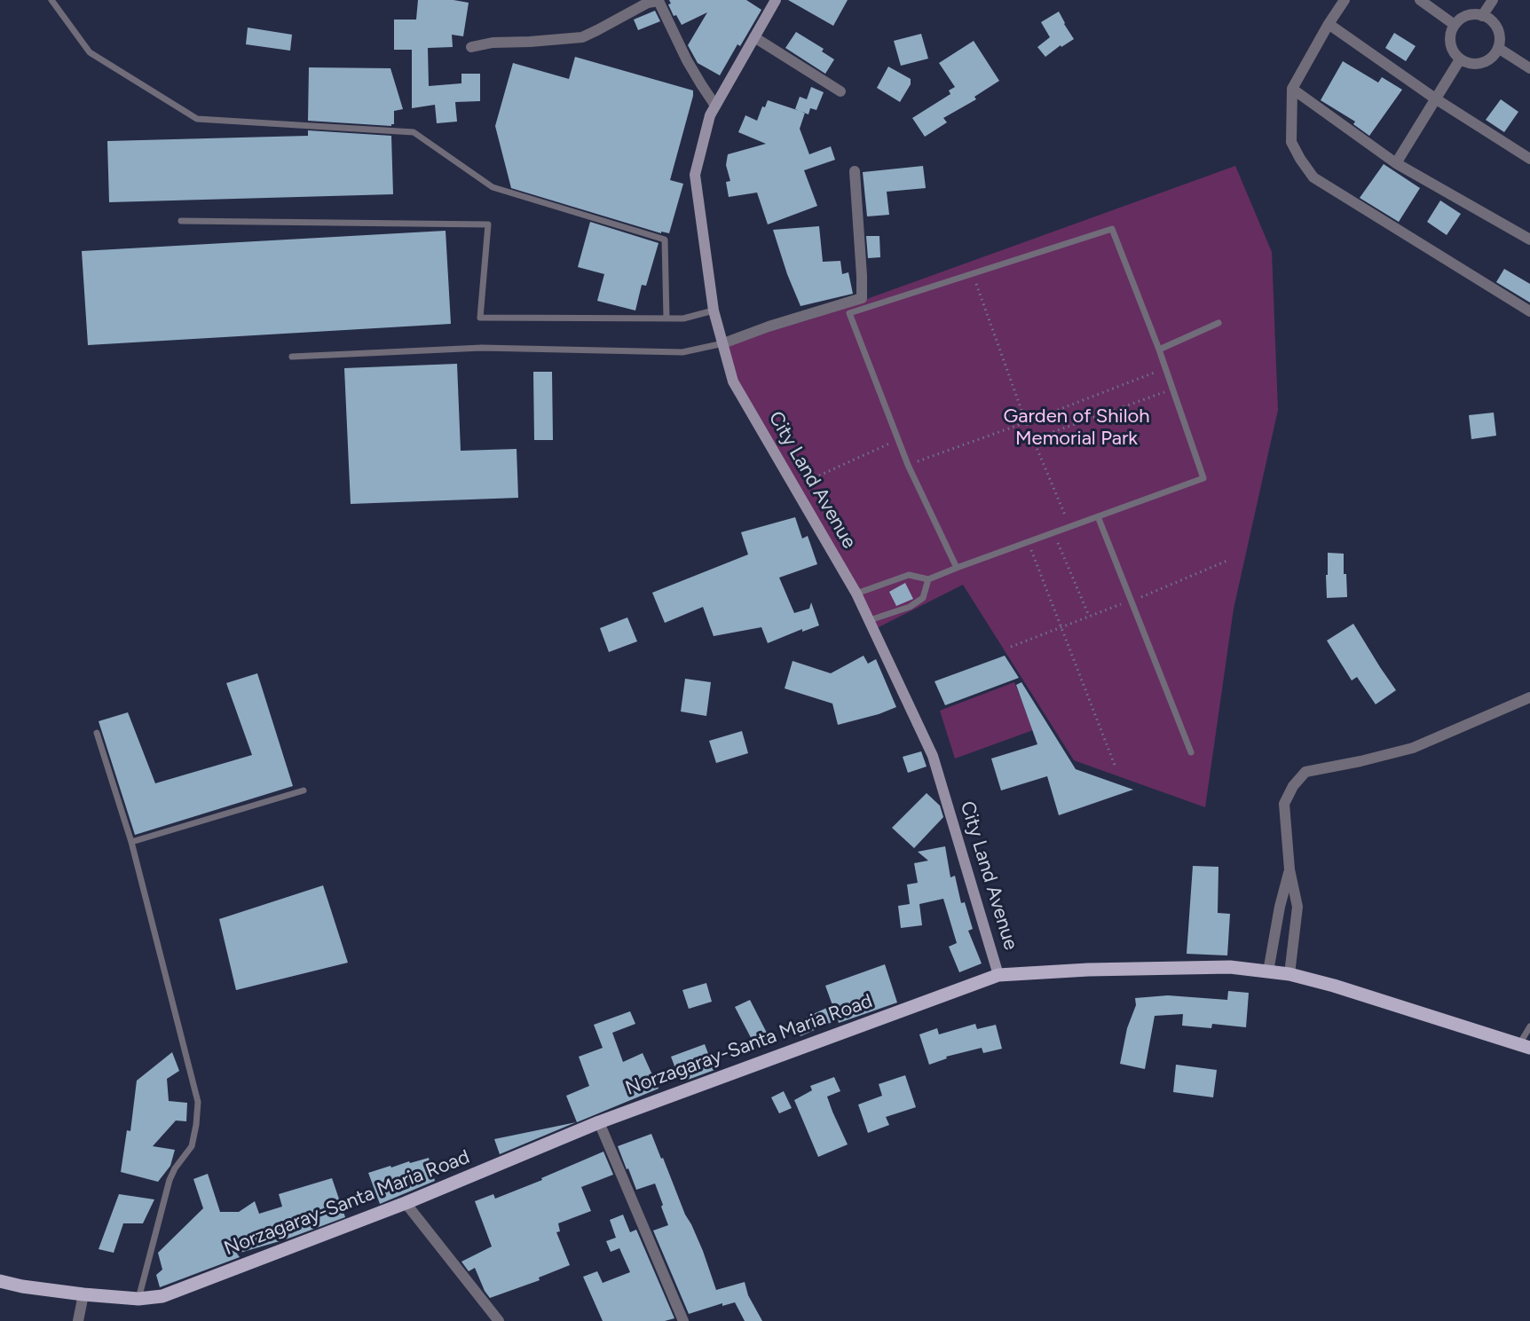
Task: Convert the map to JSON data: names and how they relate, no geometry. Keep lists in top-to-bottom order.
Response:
{
  "streets": {
    "main road": ["Norzagaray-Santa Maria Road"],
    "street": ["City Land Avenue"]
  },
  "crossings": [
    ["City Land Avenue", "Norzagaray-Santa Maria Road"]
  ],
  "parks": ["Garden of Shiloh Memorial Park"]
}
